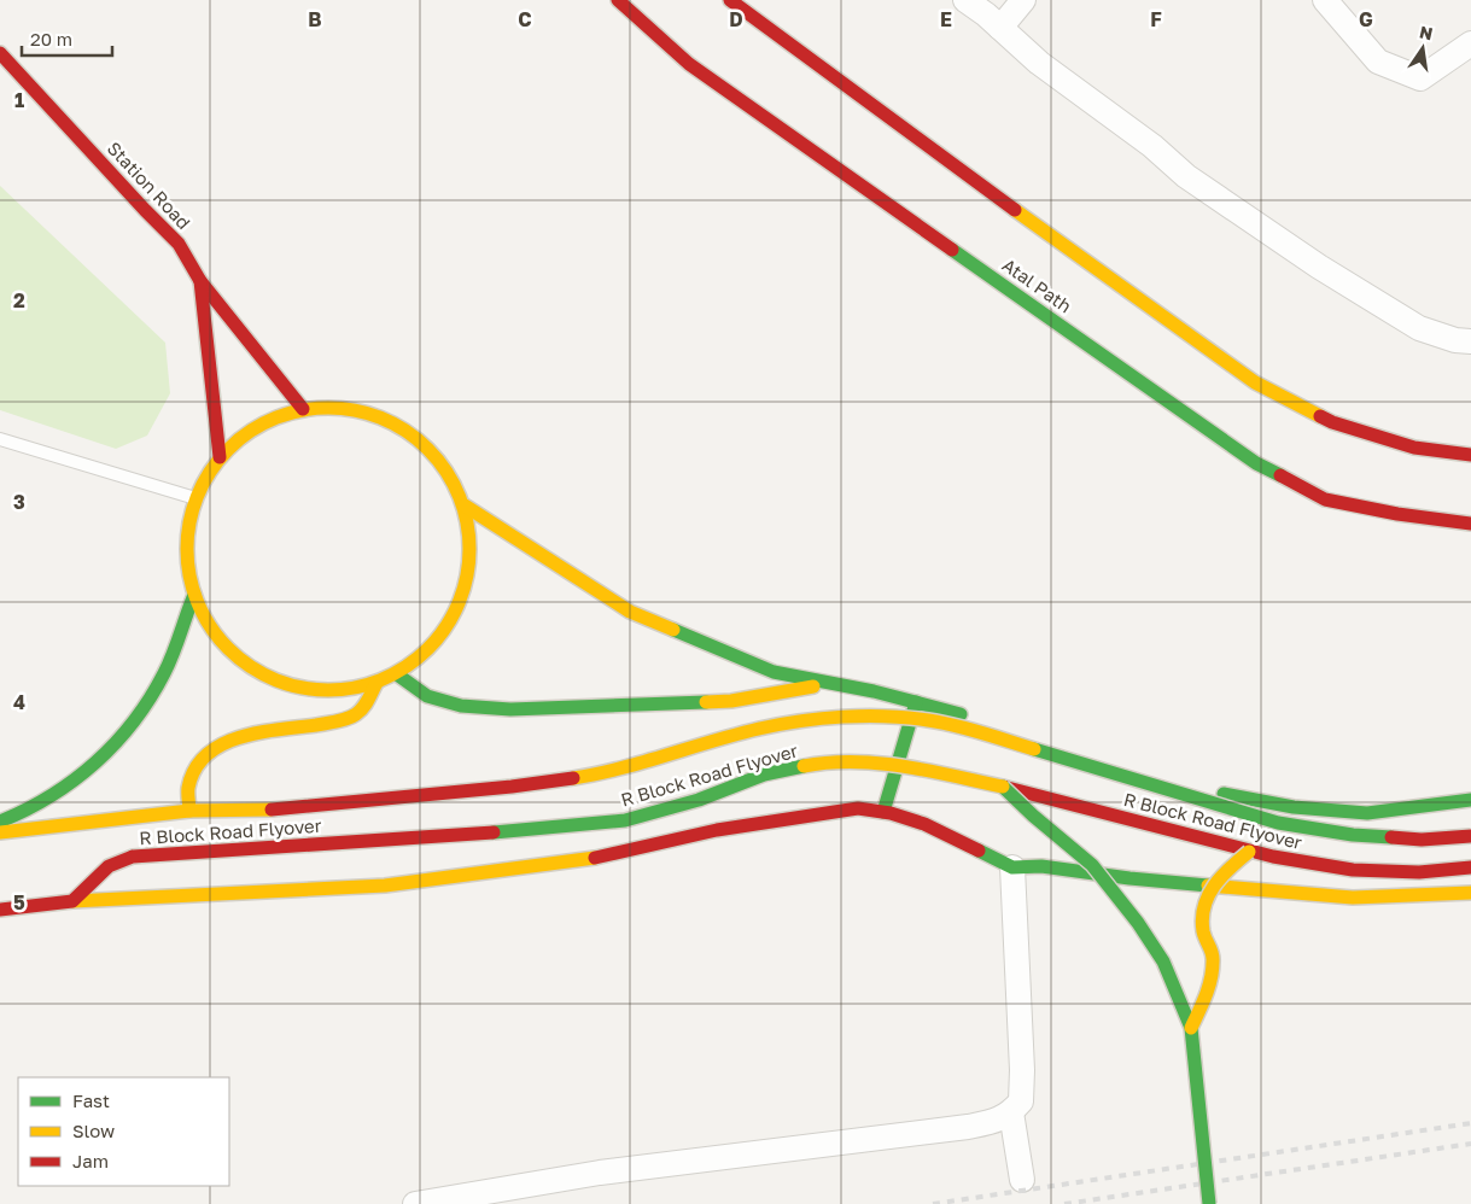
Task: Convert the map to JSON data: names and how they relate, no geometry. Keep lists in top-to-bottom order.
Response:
{
  "streets": {
    "main road": ["Station Road", "Atal Path", "R Block Road Flyover"]
  },
  "legend": ["Fast", "Slow", "Jam"],
  "scale_bar": "20 m",
  "north": "top",
  "grid": {
    "columns": [
      "B",
      "C",
      "D",
      "E",
      "F",
      "G"
    ],
    "rows": [
      "1",
      "2",
      "3",
      "4",
      "5"
    ]
  }
}
